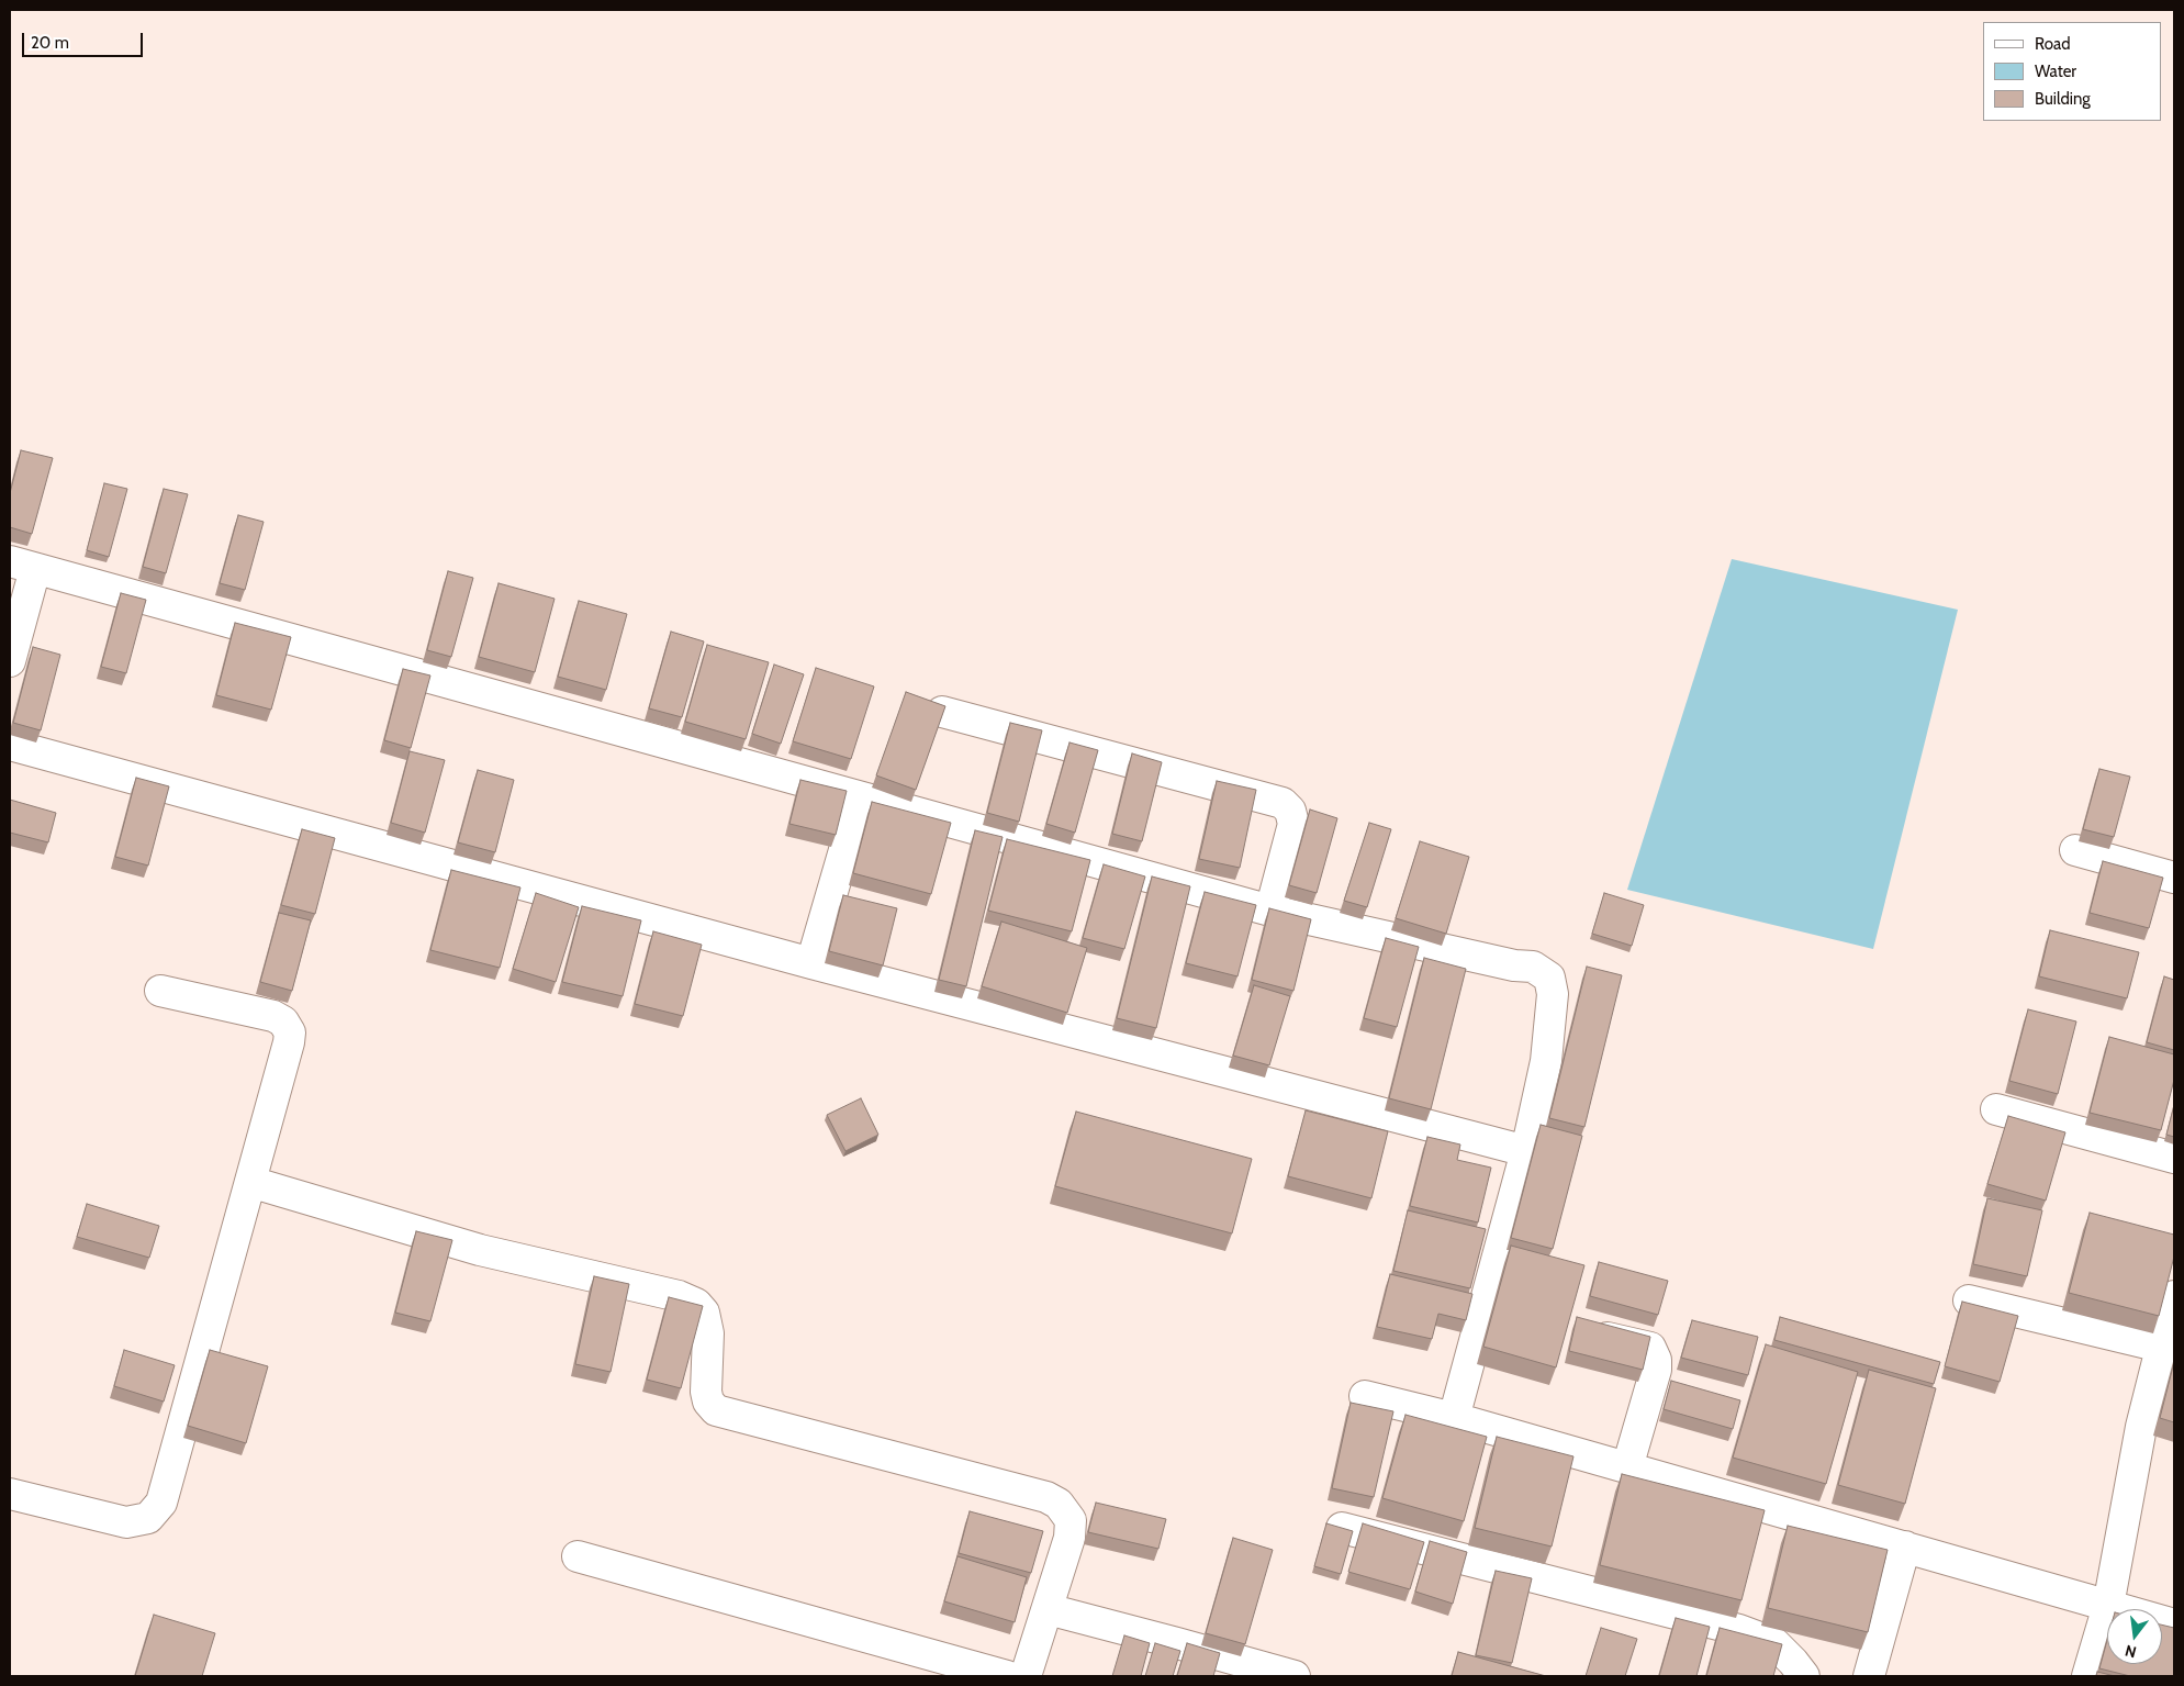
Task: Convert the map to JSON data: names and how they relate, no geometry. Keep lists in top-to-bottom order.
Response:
{
  "legend": ["Road", "Water", "Building"],
  "scale_bar": "20 m",
  "north": "bottom"
}
